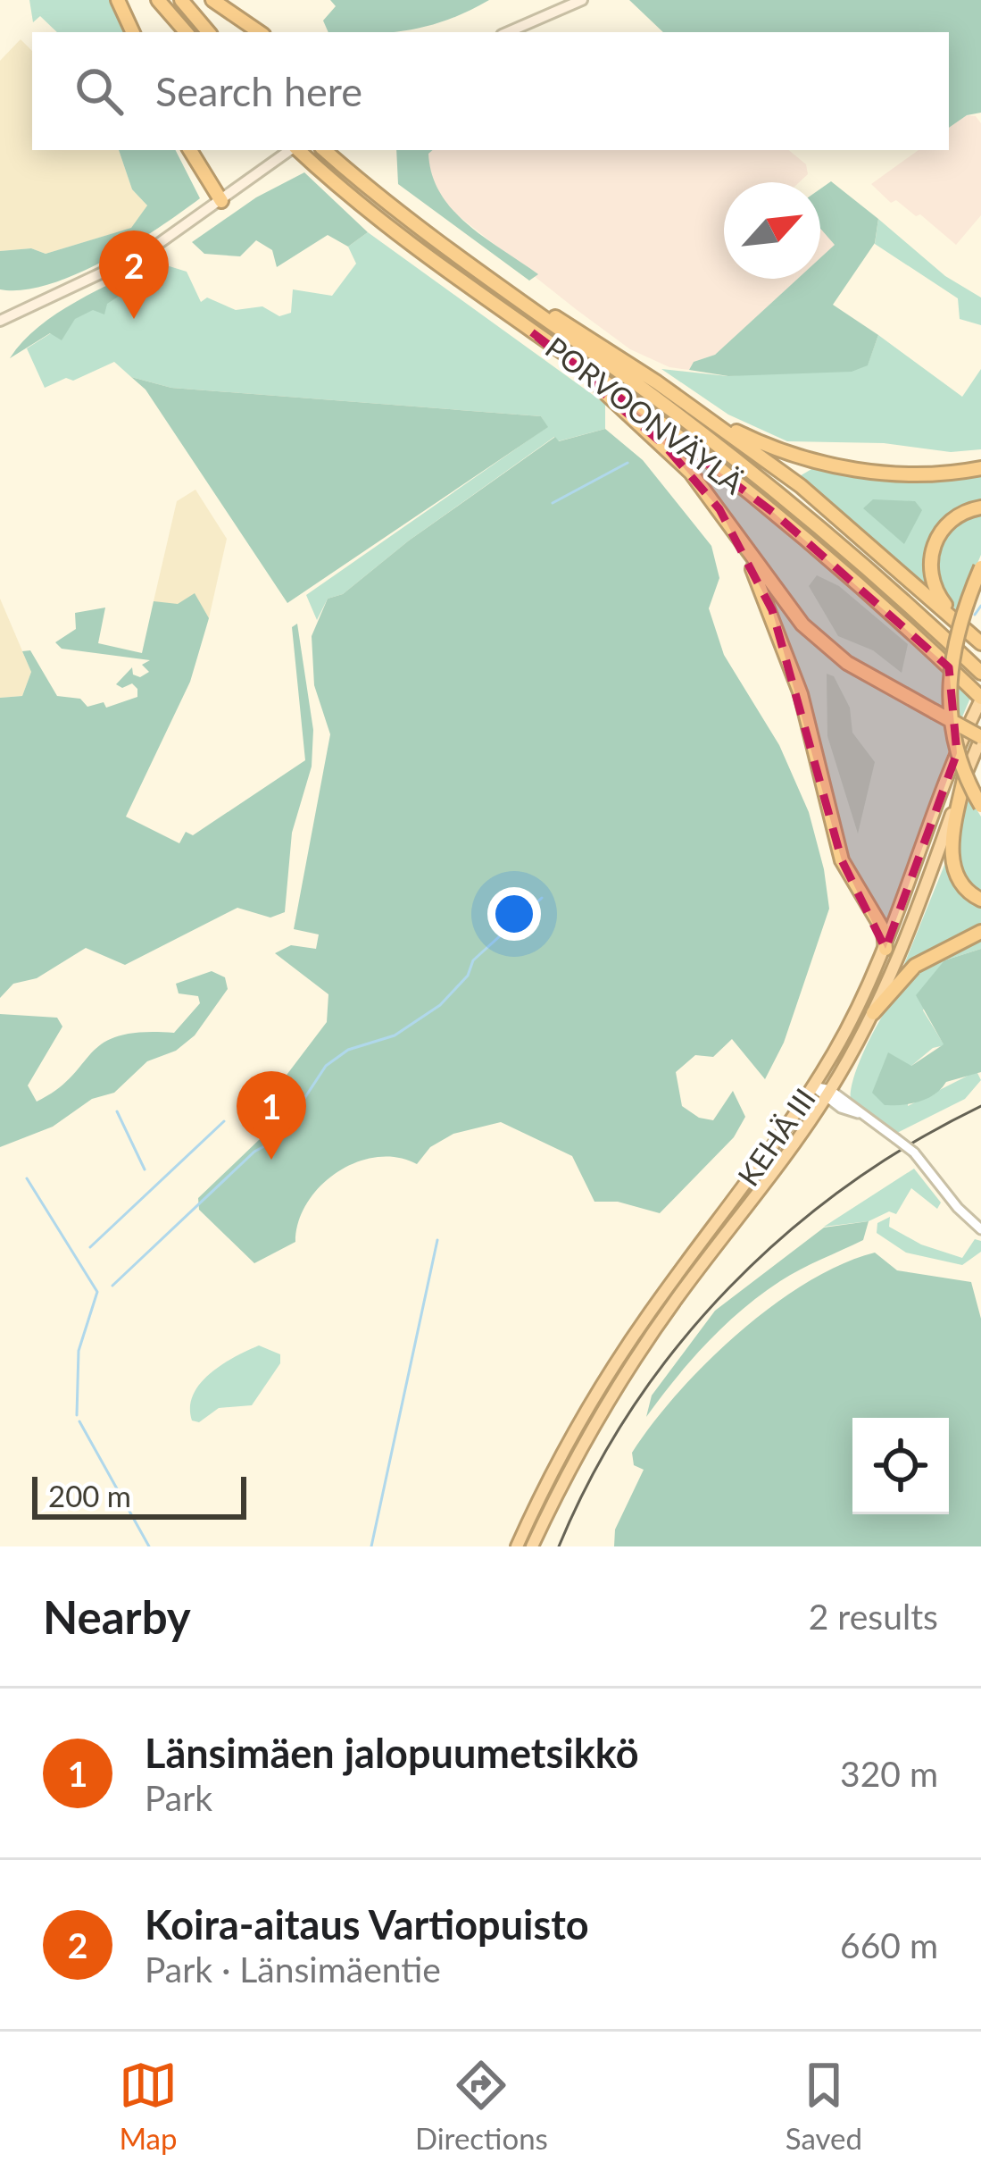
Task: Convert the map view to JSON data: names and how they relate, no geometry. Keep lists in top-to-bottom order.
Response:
{
  "streets": {
    "highway": ["PORVOONVÄYLÄ", "KEHÄ III"]
  },
  "crossings": [
    ["PORVOONVÄYLÄ", "KEHÄ III"]
  ],
  "scale_bar": "200 m",
  "north": "top right",
  "page": {
    "search": "Search here",
    "pins": ["2", "1"],
    "scale": "200 m",
    "heading": ["Nearby", "2 results"],
    "list": [
      {
        "mark": "1",
        "name": "Länsimäen jalopuumetsikkö",
        "note": "Park",
        "value": "320 m"
      },
      {
        "mark": "2",
        "name": "Koira-aitaus Vartiopuisto",
        "note": "Park · Länsimäentie",
        "value": "660 m"
      }
    ],
    "nav": ["Map", "Directions", "Saved"]
  }
}
